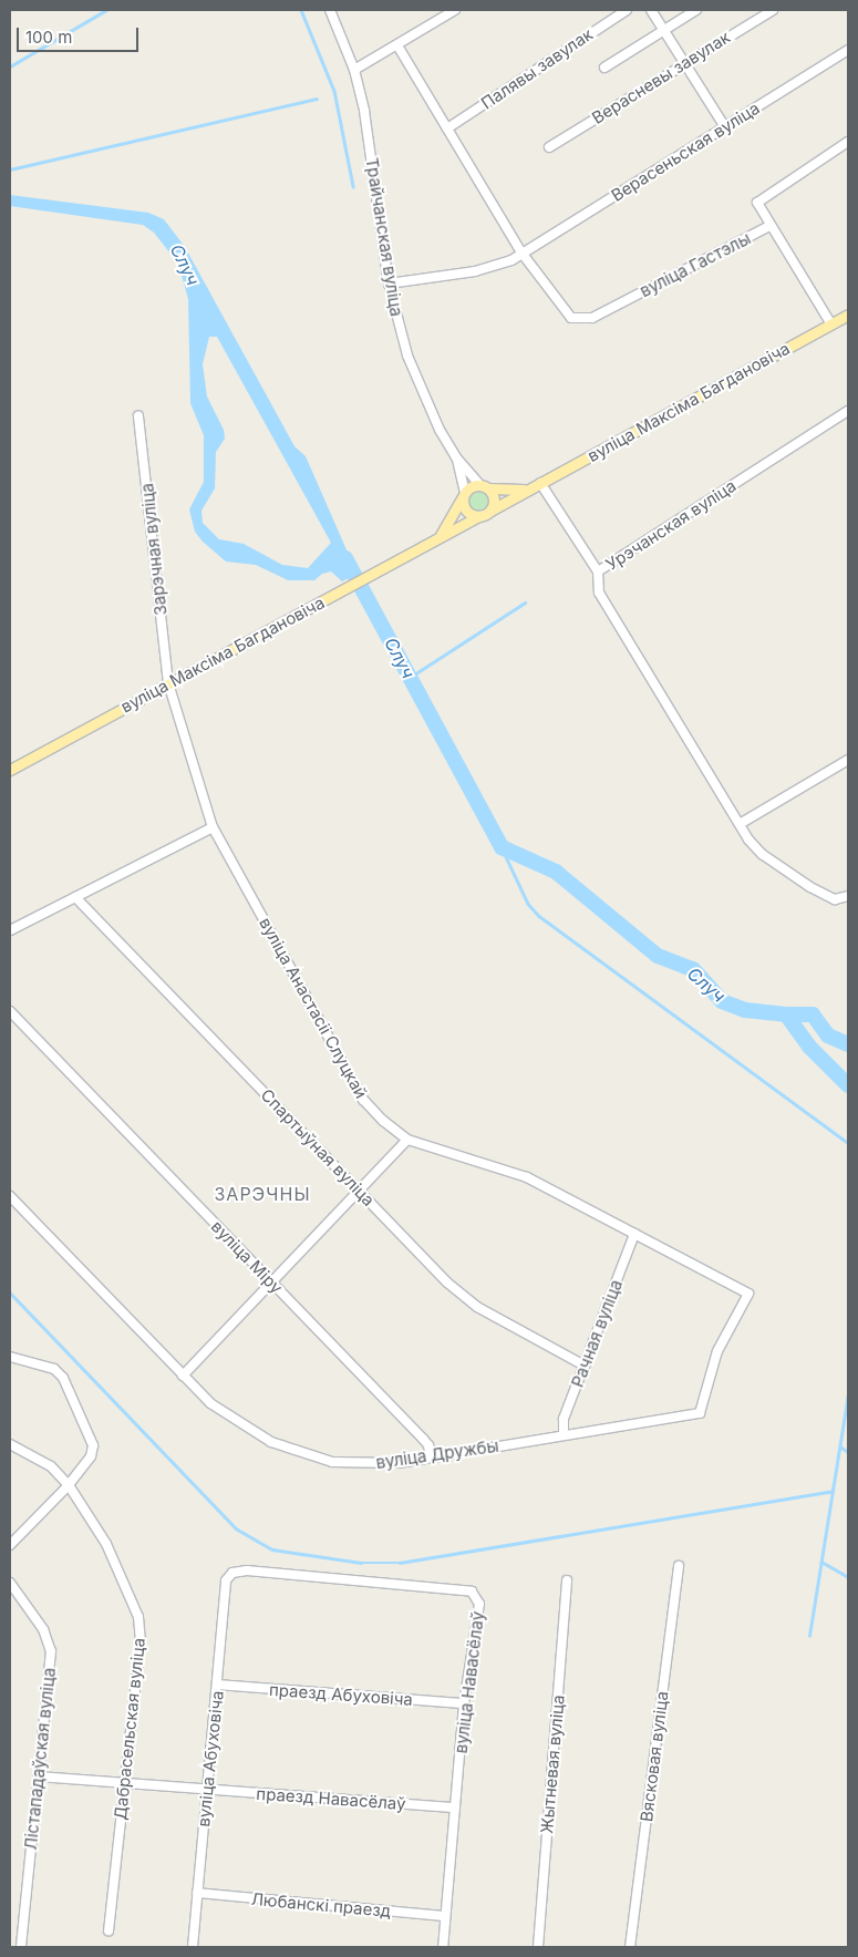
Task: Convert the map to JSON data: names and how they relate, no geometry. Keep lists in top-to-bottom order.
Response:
{
  "streets": {
    "main road": ["вуліца Максіма Багдановіча"],
    "street": [
      "Палявы завулак",
      "Верасневы завулак",
      "Верасеньская вуліца",
      "Трайчанская вуліца",
      "вуліца Гастэлы",
      "Урэчанская вуліца",
      "Зарэчная вуліца",
      "вуліца Анастасіі Слуцкай",
      "Спартыўная вуліца",
      "вуліца Міру",
      "Рачная вуліца",
      "вуліца Дружбы",
      "вуліца Навасёлаў",
      "праезд Абуховіча",
      "Дабрасельская вуліца",
      "Вясковая вуліца",
      "Лістападаўская вуліца",
      "вуліца Абуховіча",
      "Жытневая вуліца",
      "праезд Навасёлаў",
      "Любанскі праезд"
    ]
  },
  "crossings": [
    ["Верасеньская вуліца", "Трайчанская вуліца"],
    ["Верасеньская вуліца", "вуліца Гастэлы"],
    ["Трайчанская вуліца", "вуліца Максіма Багдановіча"],
    ["вуліца Максіма Багдановіча", "Зарэчная вуліца"],
    ["Зарэчная вуліца", "вуліца Анастасіі Слуцкай"],
    ["вуліца Анастасіі Слуцкай", "Рачная вуліца"],
    ["вуліца Анастасіі Слуцкай", "вуліца Дружбы"],
    ["Спартыўная вуліца", "Рачная вуліца"],
    ["вуліца Міру", "вуліца Дружбы"],
    ["Рачная вуліца", "вуліца Дружбы"],
    ["вуліца Навасёлаў", "праезд Абуховіча"],
    ["вуліца Навасёлаў", "вуліца Абуховіча"],
    ["вуліца Навасёлаў", "праезд Навасёлаў"],
    ["вуліца Навасёлаў", "Любанскі праезд"],
    ["праезд Абуховіча", "вуліца Абуховіча"],
    ["Дабрасельская вуліца", "праезд Навасёлаў"],
    ["Лістападаўская вуліца", "праезд Навасёлаў"],
    ["вуліца Абуховіча", "праезд Навасёлаў"],
    ["вуліца Абуховіча", "Любанскі праезд"]
  ],
  "districts": ["ЗАРЭЧНЫ"],
  "water": ["Случ"],
  "scale_bar": "100 m"
}
